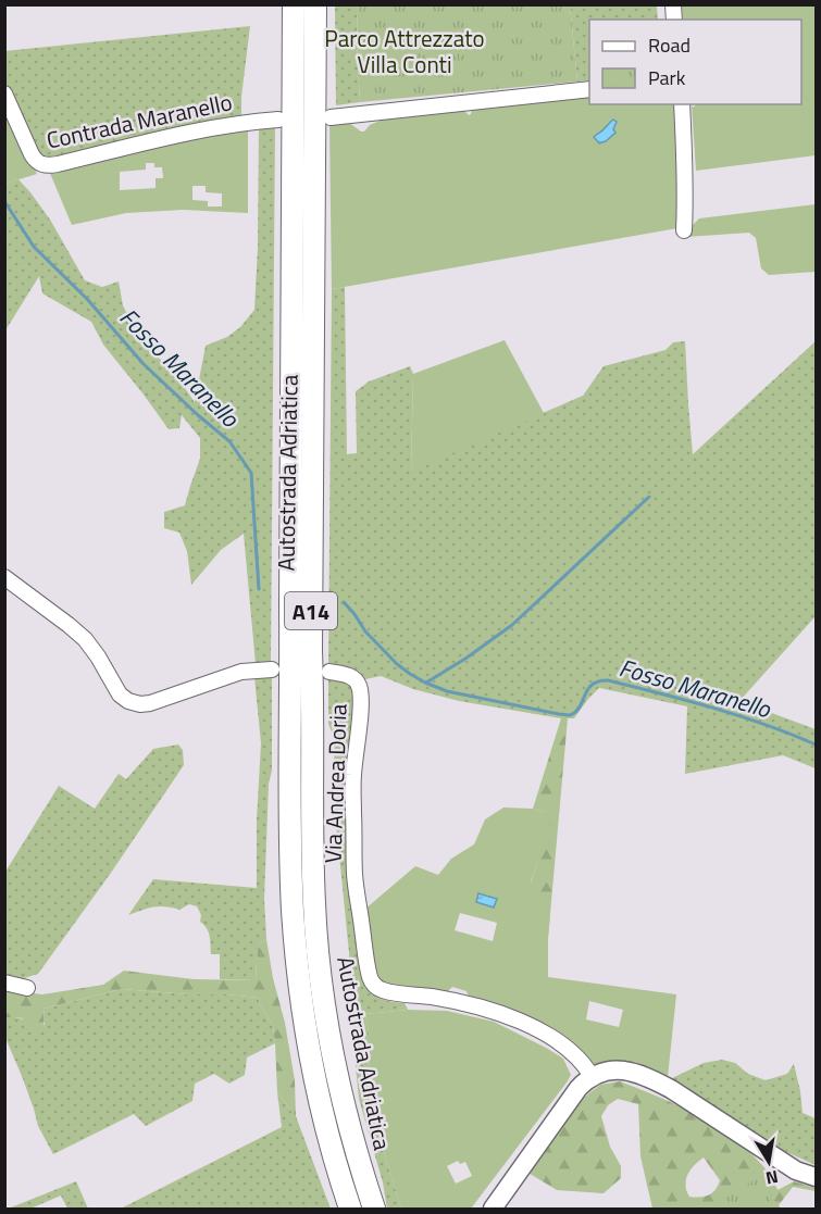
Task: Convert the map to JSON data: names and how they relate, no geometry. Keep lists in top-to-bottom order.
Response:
{
  "streets": {
    "highway": ["Autostrada Adriatica", "A14"],
    "street": ["Contrada Maranello", "Via Andrea Doria"]
  },
  "water": ["Fosso Maranello"],
  "parks": ["Parco Attrezzato Villa Conti"],
  "legend": ["Road", "Park"],
  "north": "bottom"
}
